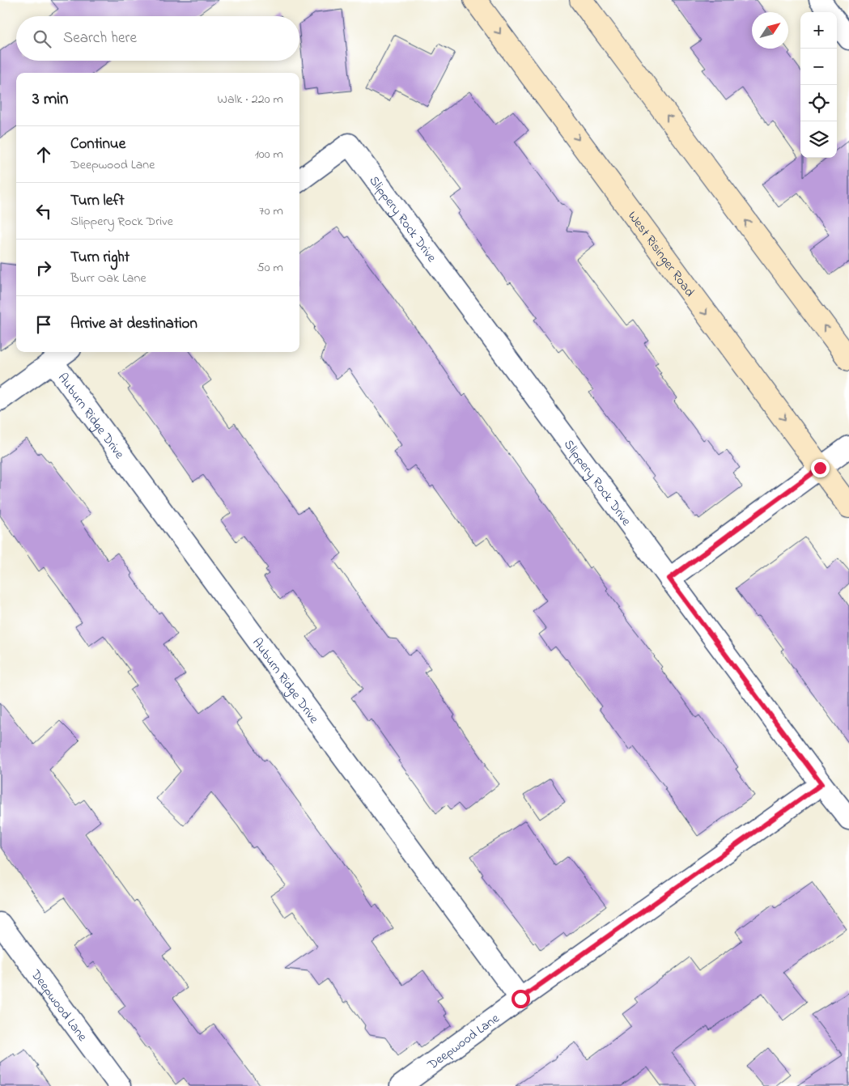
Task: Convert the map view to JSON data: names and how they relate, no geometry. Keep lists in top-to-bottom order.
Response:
{
  "streets": {
    "main road": ["West Risinger Road"],
    "street": ["Slippery Rock Drive", "Auburn Ridge Drive", "Deepwood Lane"]
  },
  "crossings": [
    ["Slippery Rock Drive", "Deepwood Lane"],
    ["Auburn Ridge Drive", "Deepwood Lane"]
  ],
  "north": "top right",
  "page": {
    "map_buttons": ["+", "−"],
    "search": "Search here",
    "heading": ["3 min", "Walk · 220 m"],
    "list": [
      ["Continue", "Deepwood Lane", "100 m"],
      ["Turn left", "Slippery Rock Drive", "70 m"],
      ["Turn right", "Burr Oak Lane", "50 m"],
      "Arrive at destination"
    ]
  }
}
